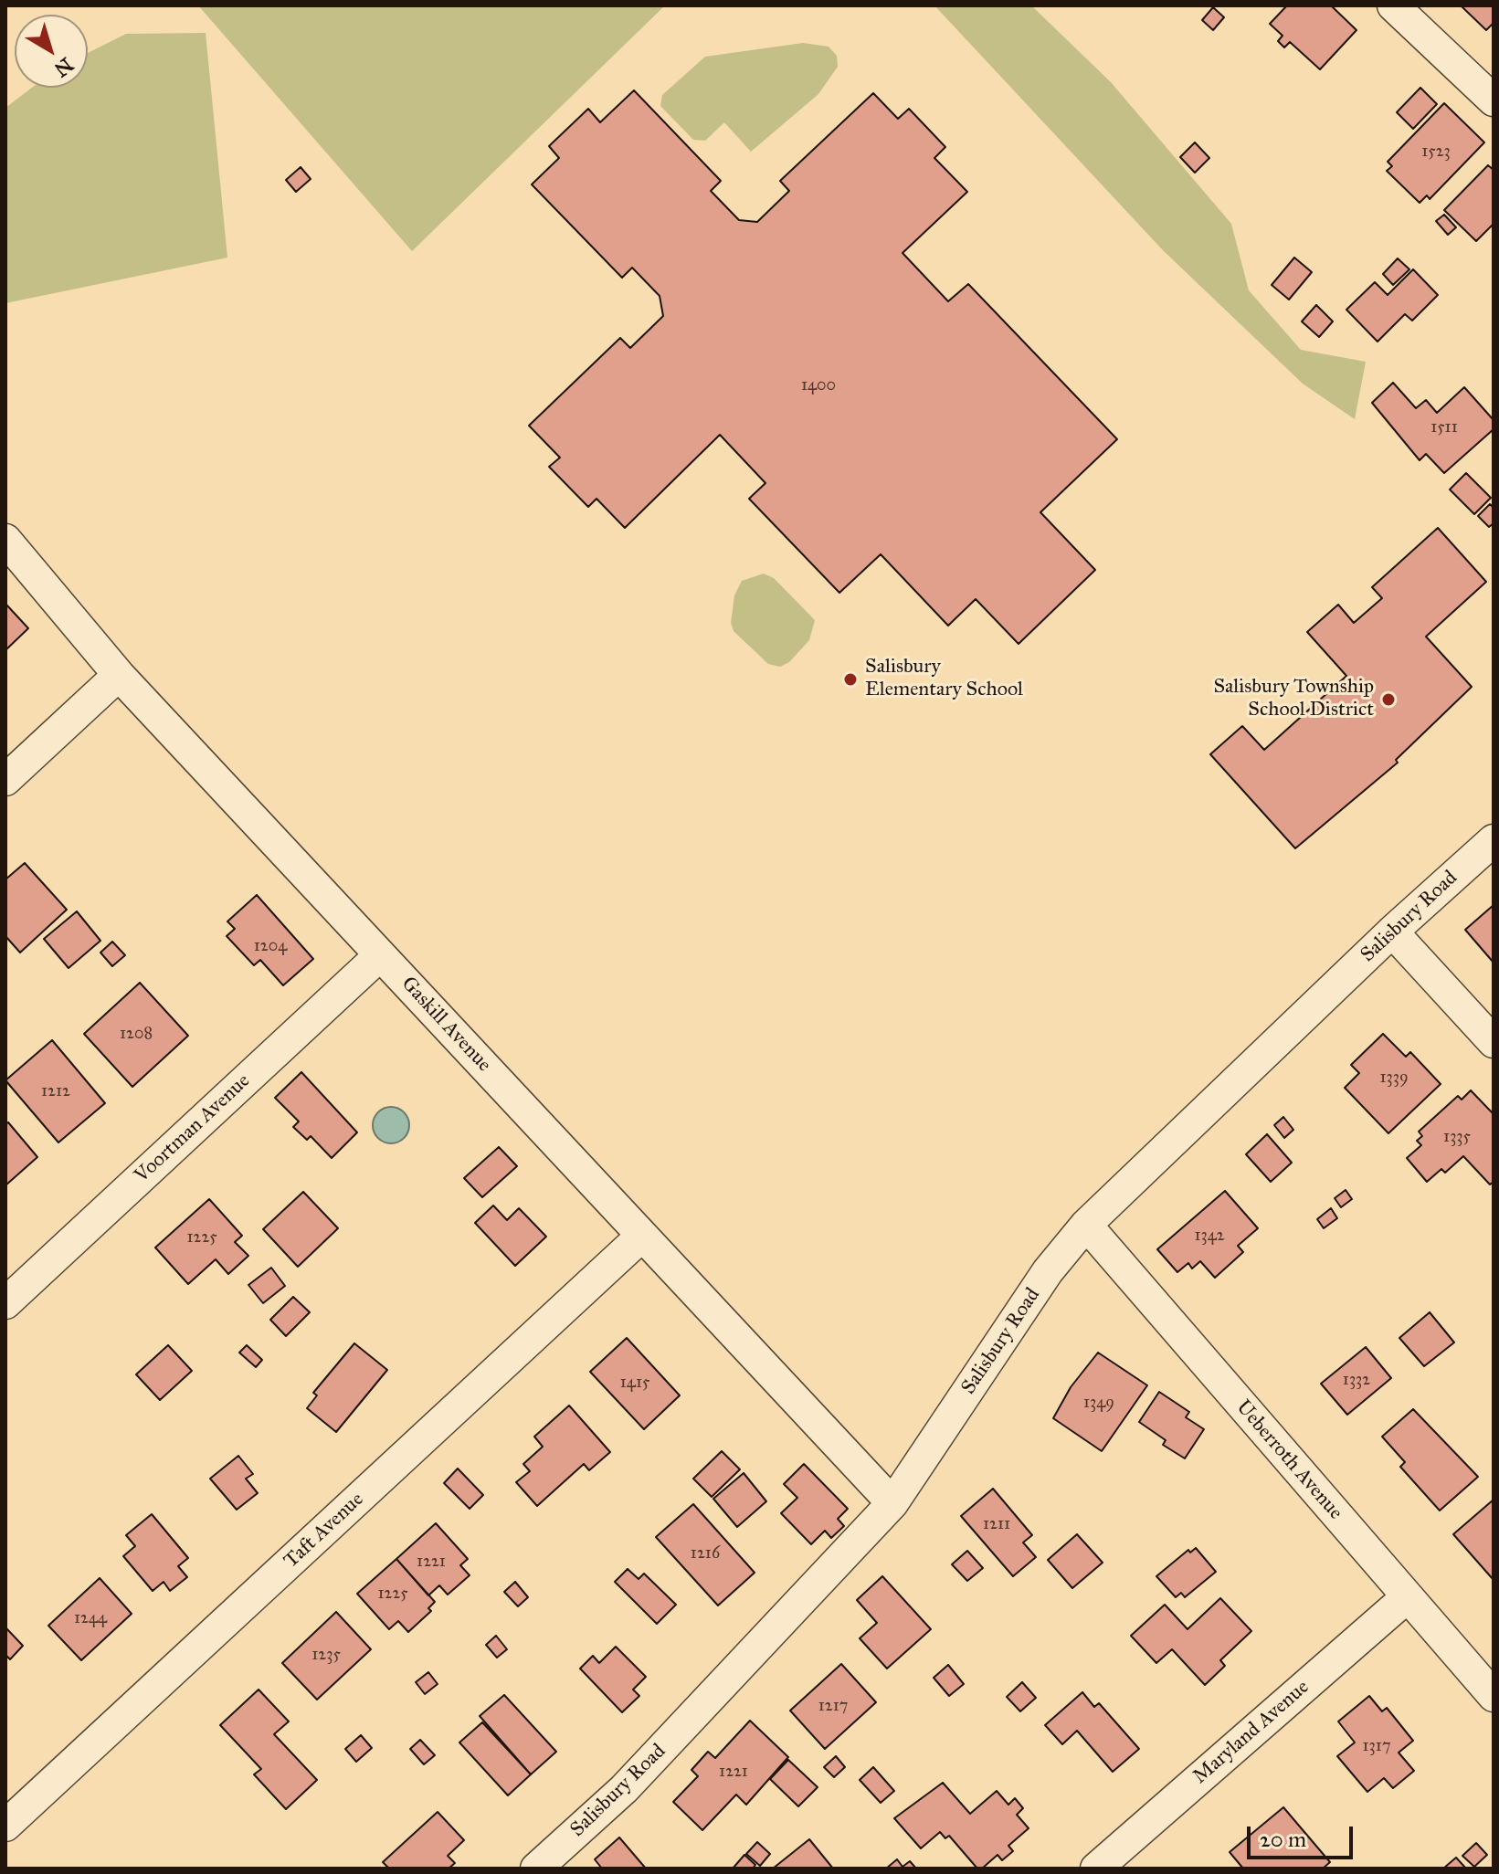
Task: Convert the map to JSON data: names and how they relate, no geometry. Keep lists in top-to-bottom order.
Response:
{
  "streets": {
    "street": [
      "Salisbury Road",
      "Gaskill Avenue",
      "Voortman Avenue",
      "Ueberroth Avenue",
      "Taft Avenue",
      "Maryland Avenue"
    ]
  },
  "crossings": [
    ["Salisbury Road", "Gaskill Avenue"],
    ["Salisbury Road", "Ueberroth Avenue"],
    ["Gaskill Avenue", "Voortman Avenue"],
    ["Gaskill Avenue", "Taft Avenue"],
    ["Ueberroth Avenue", "Maryland Avenue"]
  ],
  "places": ["Salisbury Elementary School", "Salisbury Township School District"],
  "house_numbers": [
    "1523",
    "1400",
    "1511",
    "1204",
    "1208",
    "1339",
    "1212",
    "1335",
    "1342",
    "1225",
    "1332",
    "1415",
    "1349",
    "1211",
    "1216",
    "1221",
    "1225",
    "1244",
    "1235",
    "1217",
    "1317",
    "1221"
  ],
  "scale_bar": "20 m",
  "north": "bottom right"
}
